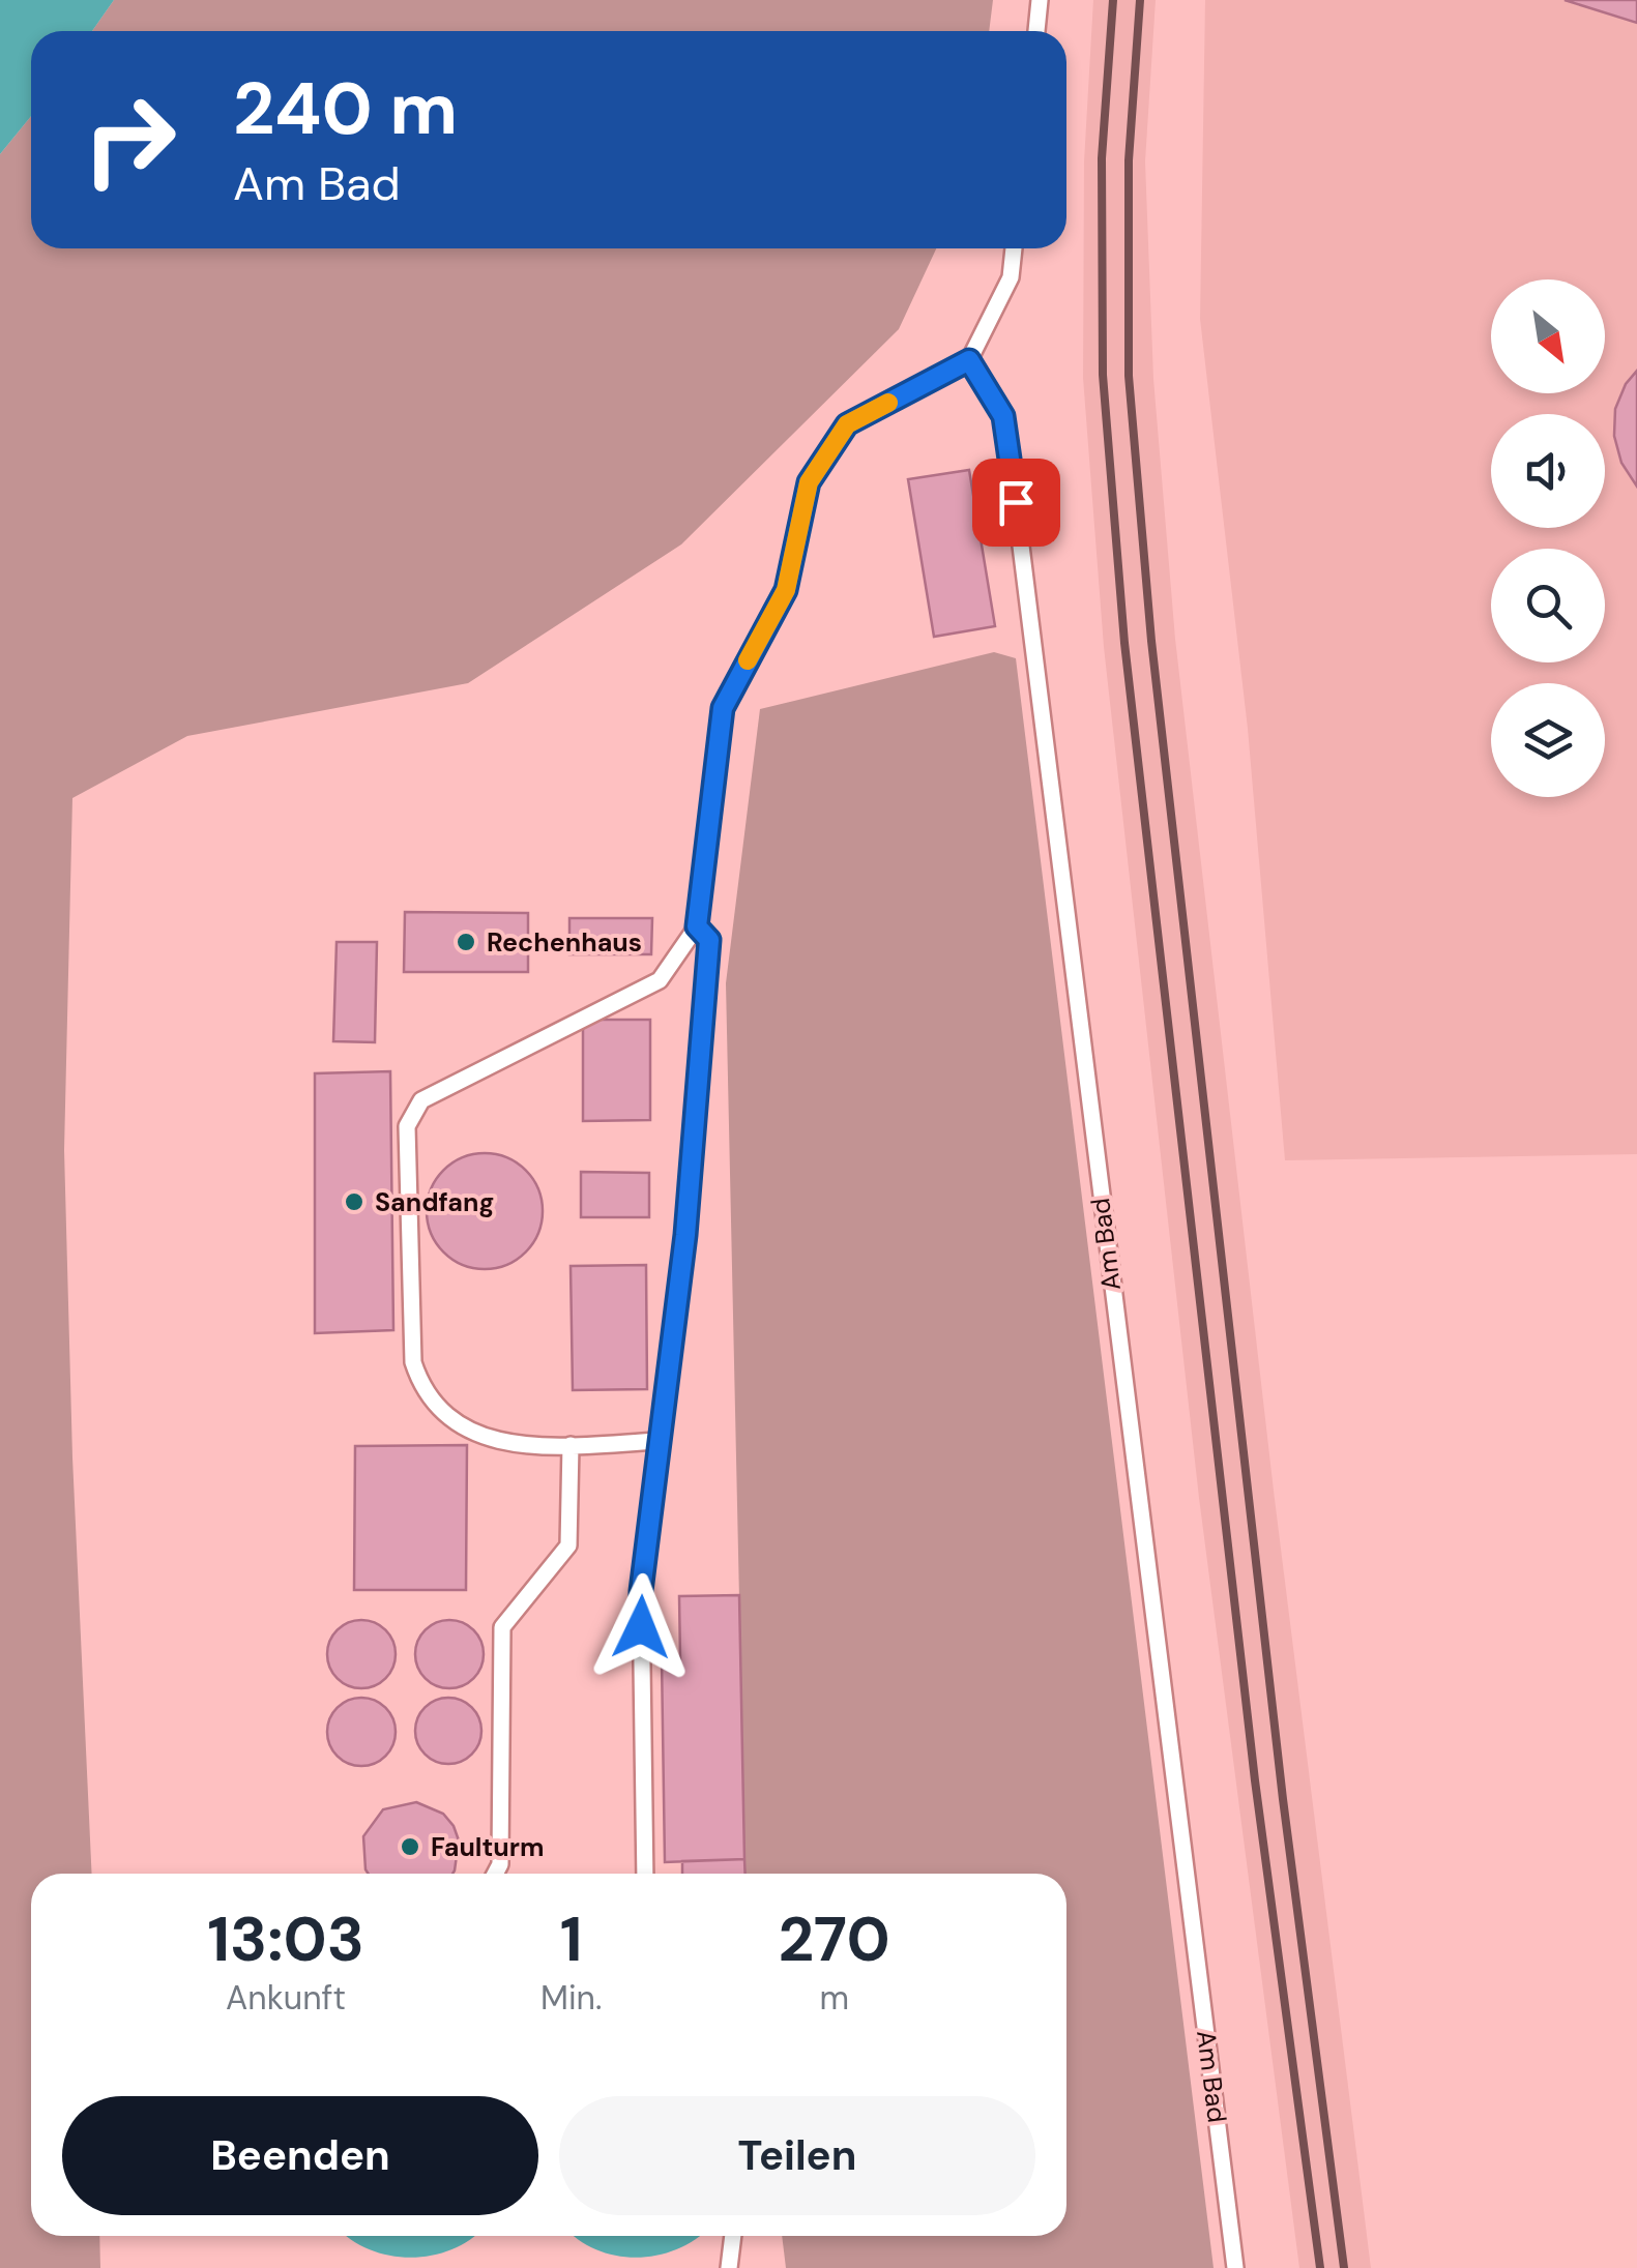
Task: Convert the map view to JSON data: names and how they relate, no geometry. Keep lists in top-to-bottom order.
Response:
{
  "streets": {
    "lane": ["Am Bad"]
  },
  "places": ["Rechenhaus", "Sandfang", "Faulturm"],
  "north": "bottom right",
  "page": {
    "turn": ["240 m", "Am Bad"],
    "eta": [
      "13:03",
      "Ankunft",
      "1",
      "Min.",
      "270",
      "m"
    ],
    "buttons": ["Beenden", "Teilen"]
  }
}
